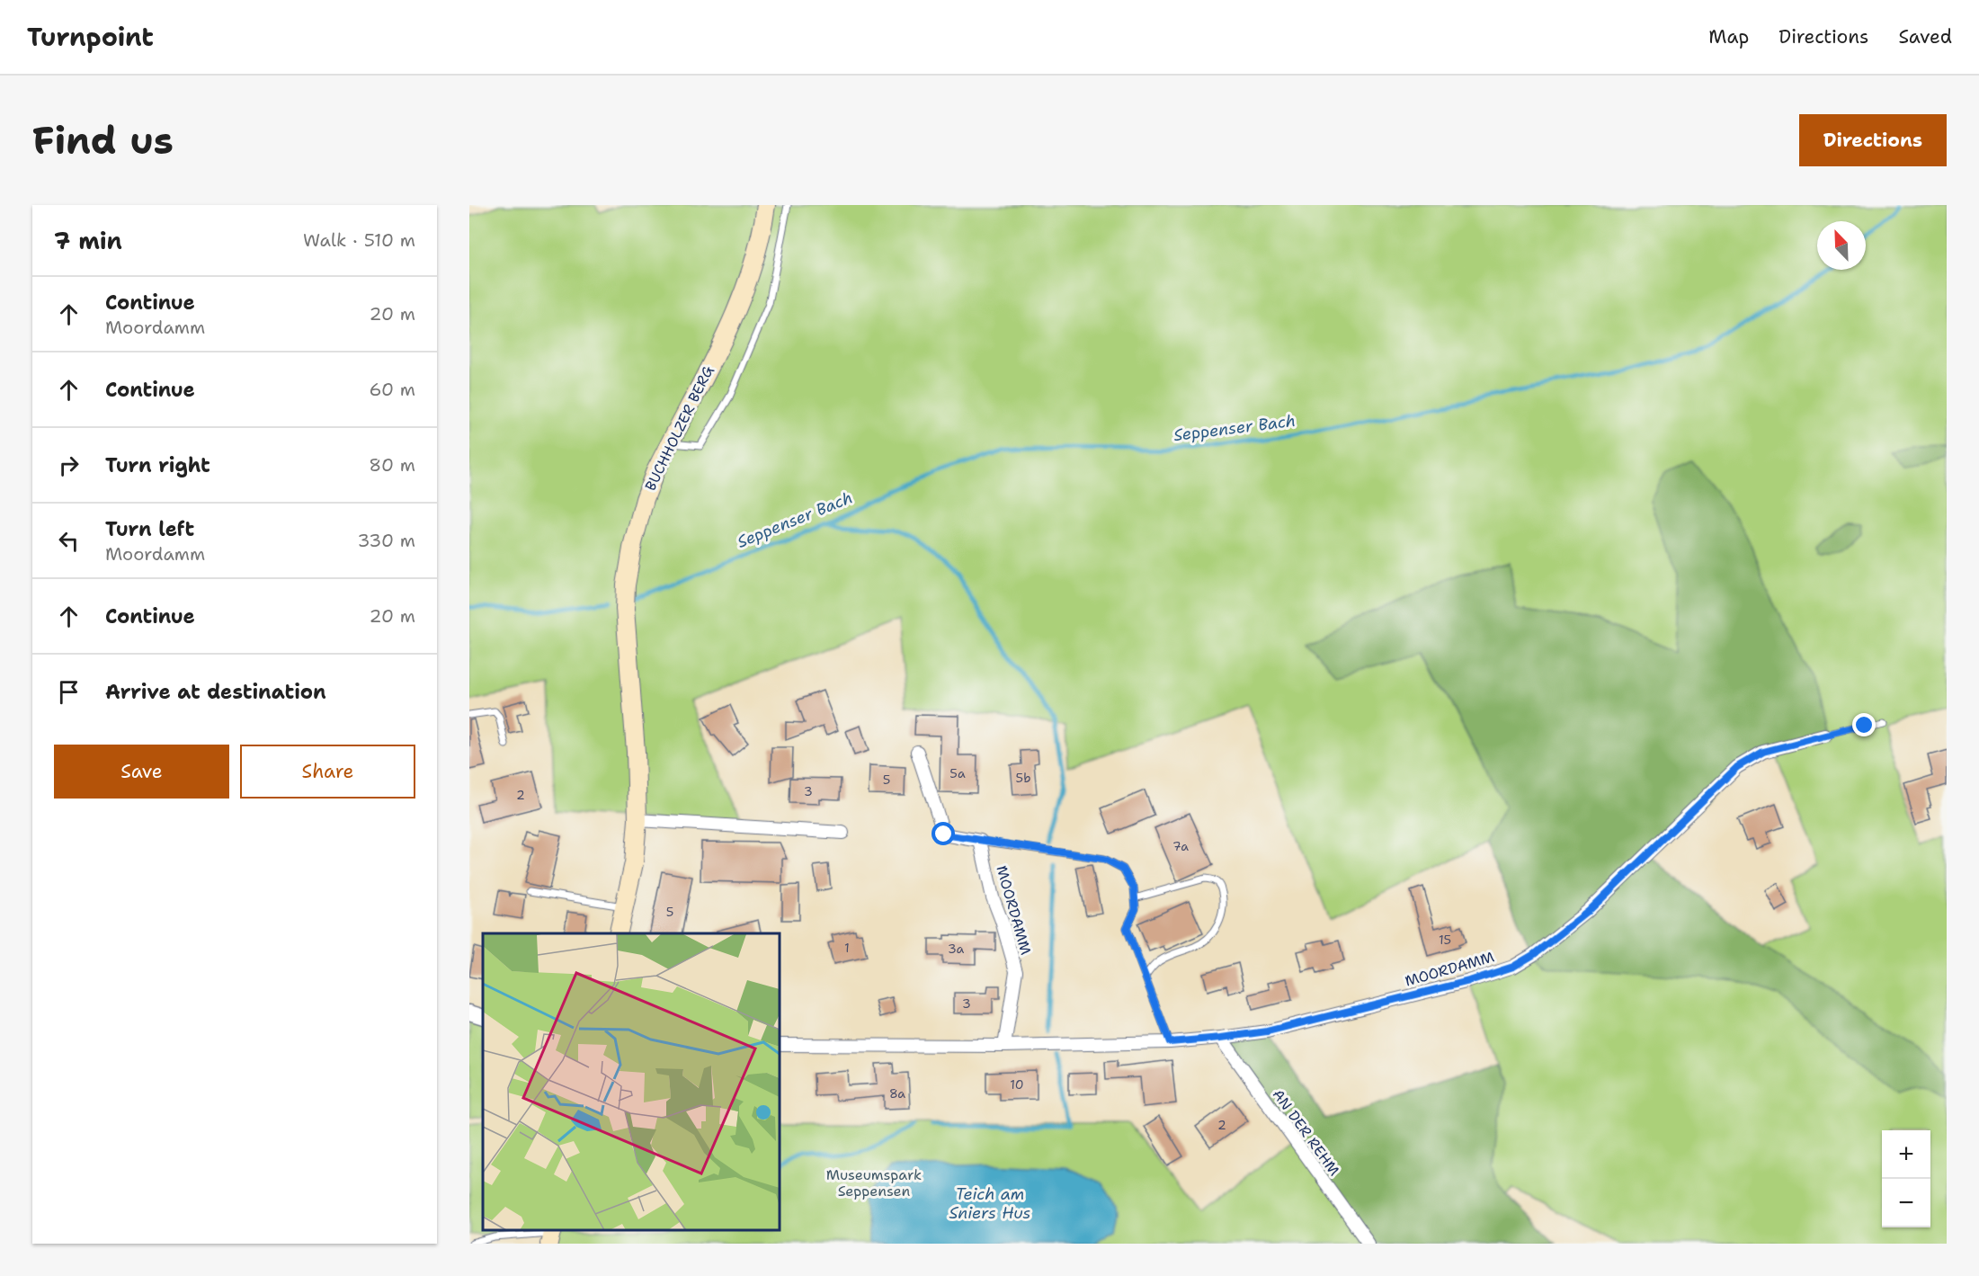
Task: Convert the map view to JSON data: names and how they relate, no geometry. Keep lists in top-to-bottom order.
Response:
{
  "streets": {
    "main road": ["BUCHHOLZER BERG"],
    "street": ["MOORDAMM", "AN DER REHM"]
  },
  "crossings": [
    ["MOORDAMM", "AN DER REHM"]
  ],
  "water": ["Seppenser Bach", "Teich am Sniers Hus"],
  "parks": ["Museumspark Seppensen"],
  "house_numbers": [
    "5a",
    "5b",
    "5",
    "3",
    "2",
    "7a",
    "5",
    "15",
    "1",
    "3a",
    "3",
    "10",
    "8a",
    "2"
  ],
  "north": "top left",
  "page": {
    "header": "Turnpoint",
    "nav": ["Map", "Directions", "Saved"],
    "buttons": [
      "Directions",
      ["Save", "Share"]
    ],
    "title": "Find us",
    "heading": ["7 min", "Walk · 510 m"],
    "list": [
      ["Continue", "Moordamm", "20 m"],
      ["Continue", "60 m"],
      ["Turn right", "80 m"],
      ["Turn left", "Moordamm", "330 m"],
      ["Continue", "20 m"],
      "Arrive at destination"
    ],
    "map_buttons": ["+", "−"]
  }
}
